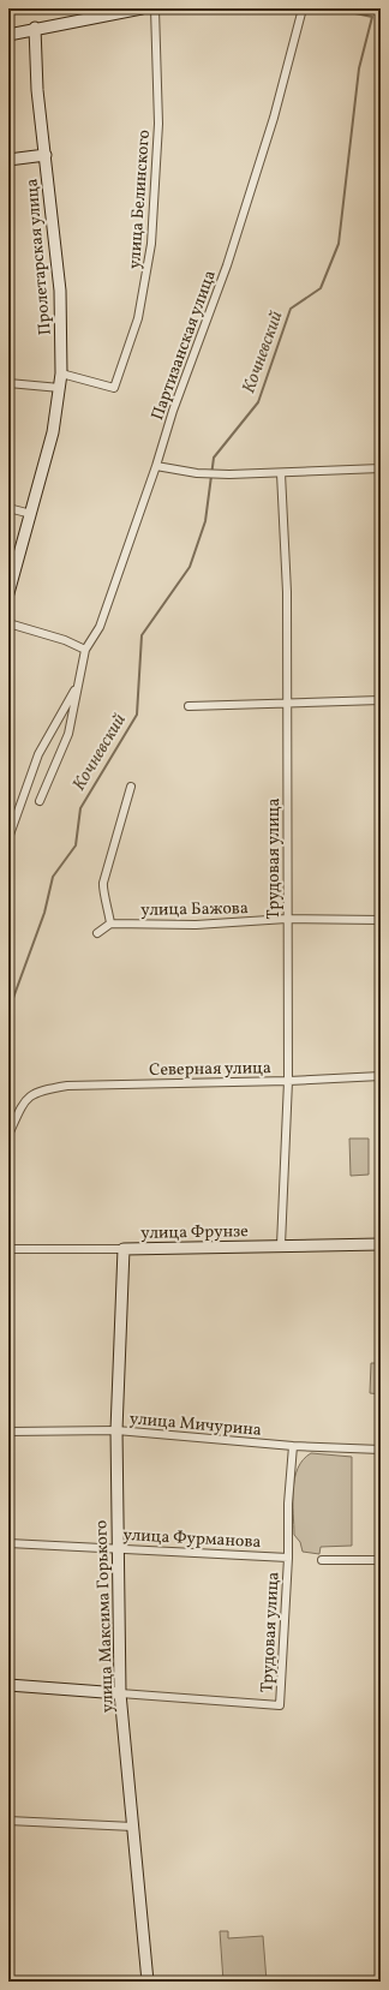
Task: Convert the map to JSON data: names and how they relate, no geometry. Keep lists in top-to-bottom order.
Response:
{
  "streets": {
    "street": [
      "улица Белинского",
      "Пролетарская улица",
      "Партизанская улица",
      "Трудовая улица",
      "улица Бажова",
      "Северная улица",
      "улица Фрунзе",
      "улица Мичурина",
      "улица Фурманова",
      "улица Максима Горького"
    ]
  },
  "crossings": [
    ["улица Белинского", "Пролетарская улица"],
    ["Трудовая улица", "улица Бажова"],
    ["Трудовая улица", "Северная улица"],
    ["Трудовая улица", "улица Фрунзе"],
    ["Трудовая улица", "улица Мичурина"],
    ["Трудовая улица", "улица Фурманова"],
    ["Трудовая улица", "улица Максима Горького"],
    ["улица Фрунзе", "улица Максима Горького"],
    ["улица Мичурина", "улица Максима Горького"],
    ["улица Фурманова", "улица Максима Горького"]
  ],
  "water": ["Кочневский"]
}
